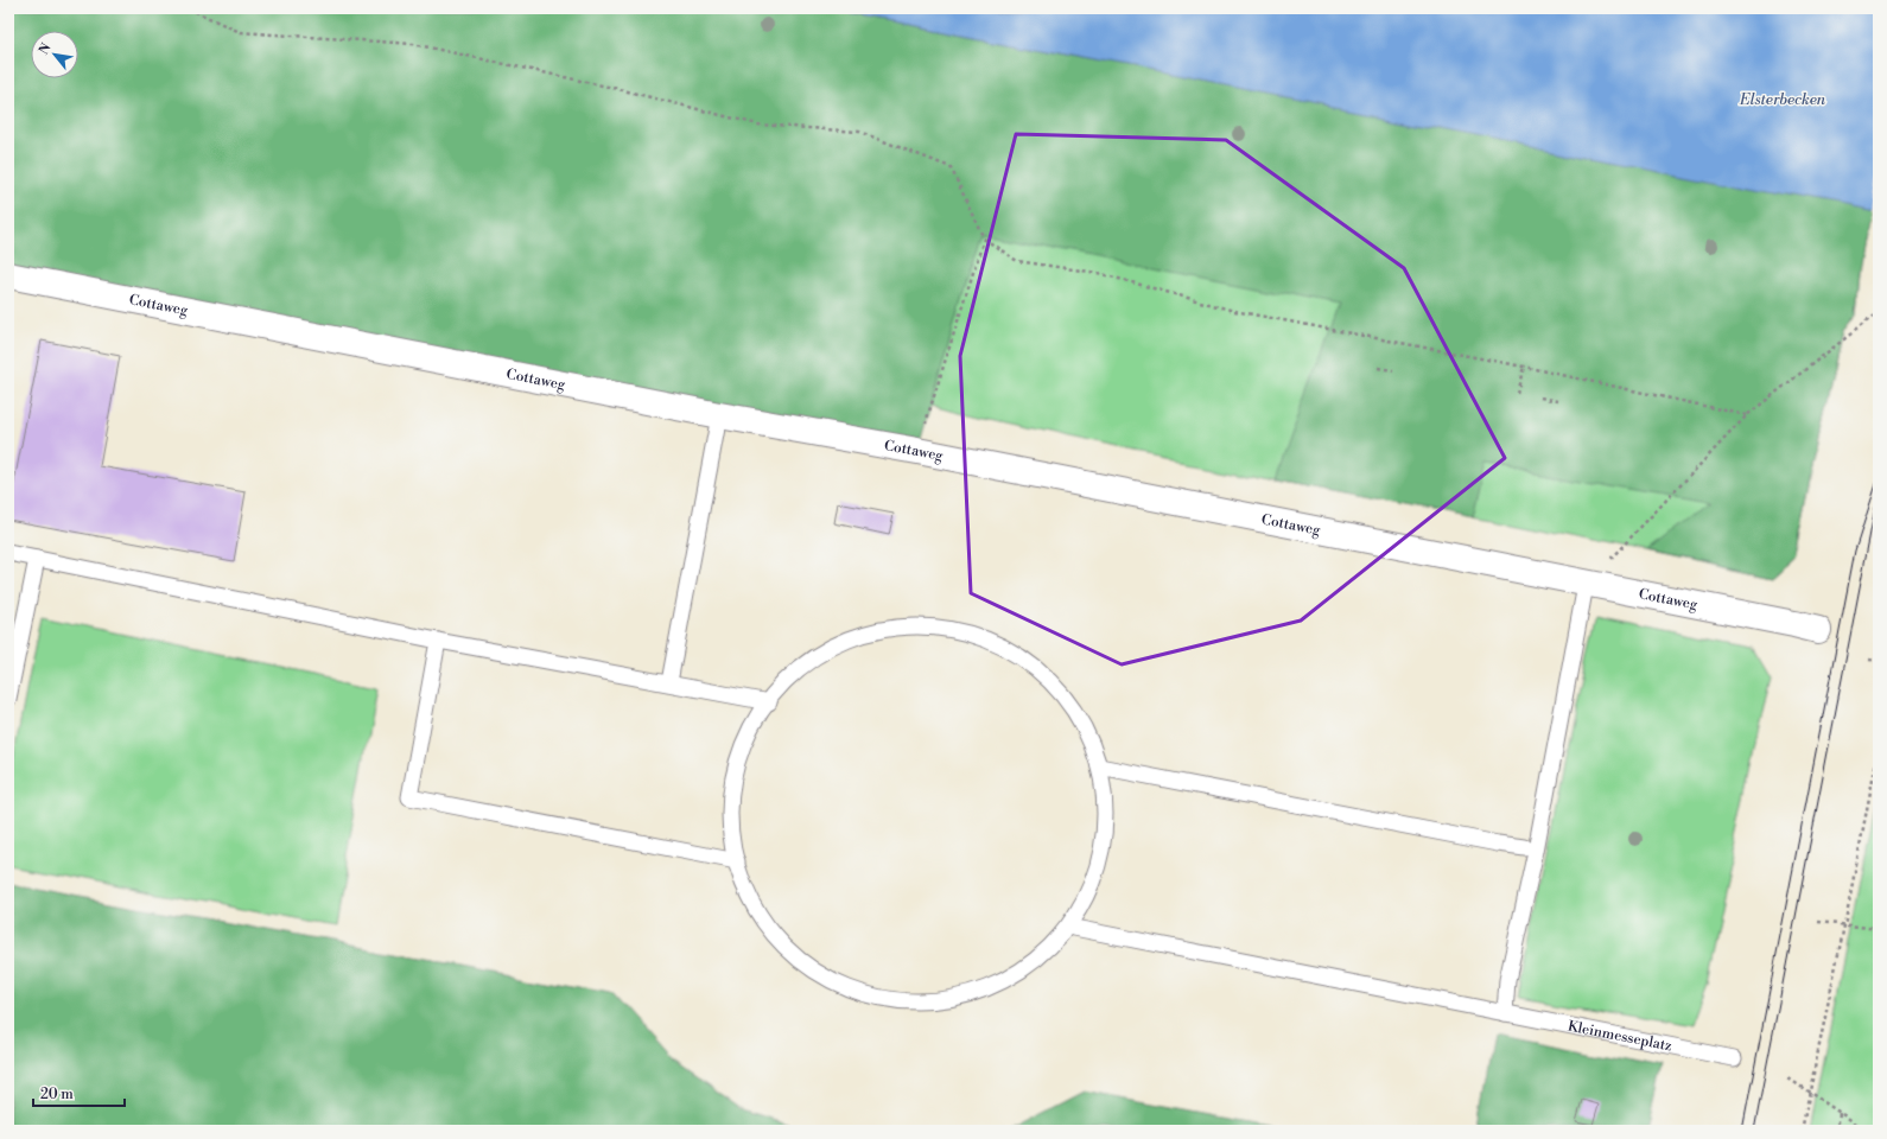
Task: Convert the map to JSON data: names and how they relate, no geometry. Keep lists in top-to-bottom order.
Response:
{
  "streets": {
    "street": ["Cottaweg"],
    "lane": ["Kleinmesseplatz"]
  },
  "water": ["Elsterbecken"],
  "scale_bar": "20 m",
  "north": "top left"
}
